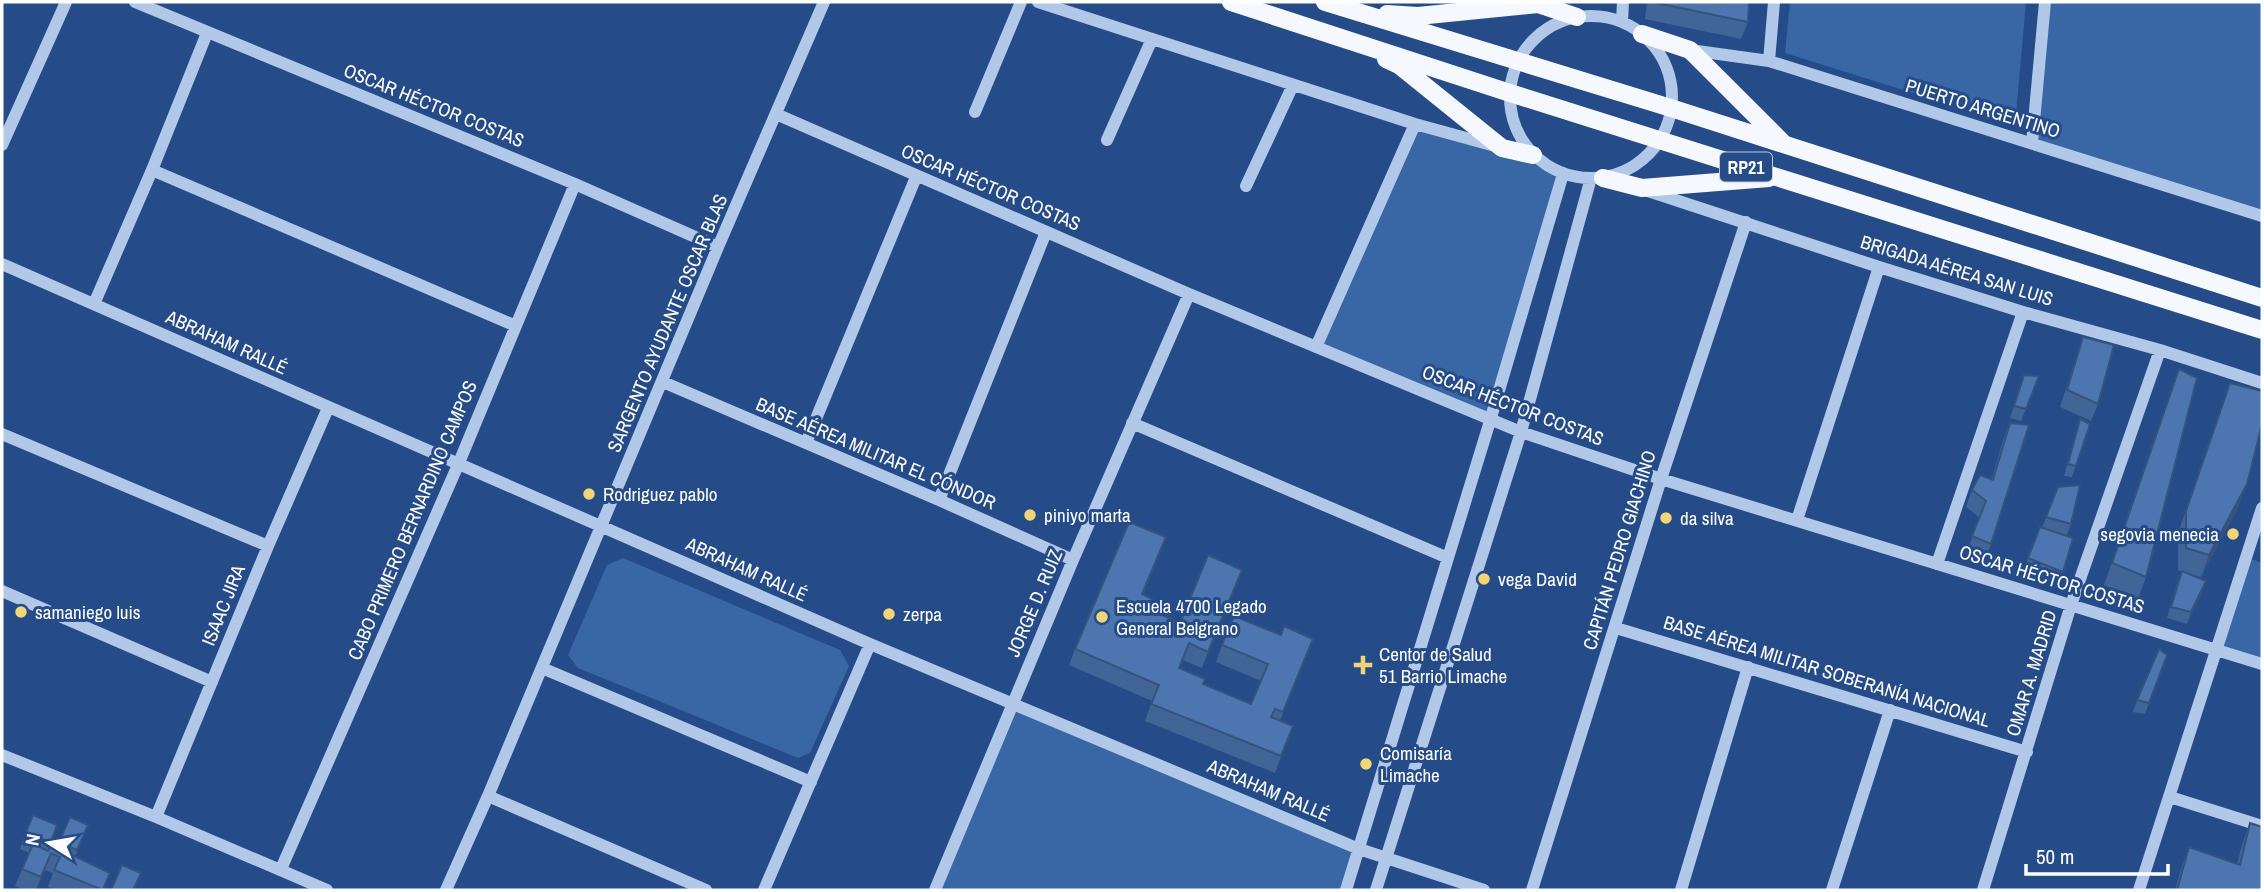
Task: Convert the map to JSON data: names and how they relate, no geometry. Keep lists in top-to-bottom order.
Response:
{
  "streets": {
    "main road": ["RP21"],
    "street": [
      "OSCAR HÉCTOR COSTAS",
      "PUERTO ARGENTINO",
      "BRIGADA AÉREA SAN LUIS",
      "SARGENTO AYUDANTE OSCAR BLAS",
      "ABRAHAM RALLÉ",
      "BASE AÉREA MILITAR EL CÓNDOR",
      "CABO PRIMERO BERNARDINO CAMPOS",
      "CAPITÁN PEDRO GIACHINO",
      "JORGE D. RUIZ",
      "ISAAC JIRA",
      "BASE AÉREA MILITAR SOBERANÍA NACIONAL",
      "OMAR A. MADRID"
    ]
  },
  "crossings": [
    ["OSCAR HÉCTOR COSTAS", "SARGENTO AYUDANTE OSCAR BLAS"],
    ["OSCAR HÉCTOR COSTAS", "CABO PRIMERO BERNARDINO CAMPOS"],
    ["OSCAR HÉCTOR COSTAS", "CAPITÁN PEDRO GIACHINO"],
    ["OSCAR HÉCTOR COSTAS", "JORGE D. RUIZ"],
    ["OSCAR HÉCTOR COSTAS", "OMAR A. MADRID"],
    ["BRIGADA AÉREA SAN LUIS", "CAPITÁN PEDRO GIACHINO"],
    ["BRIGADA AÉREA SAN LUIS", "OMAR A. MADRID"],
    ["SARGENTO AYUDANTE OSCAR BLAS", "ABRAHAM RALLÉ"],
    ["SARGENTO AYUDANTE OSCAR BLAS", "BASE AÉREA MILITAR EL CÓNDOR"],
    ["ABRAHAM RALLÉ", "CABO PRIMERO BERNARDINO CAMPOS"],
    ["ABRAHAM RALLÉ", "JORGE D. RUIZ"],
    ["ABRAHAM RALLÉ", "ISAAC JIRA"],
    ["BASE AÉREA MILITAR EL CÓNDOR", "JORGE D. RUIZ"],
    ["CAPITÁN PEDRO GIACHINO", "BASE AÉREA MILITAR SOBERANÍA NACIONAL"],
    ["BASE AÉREA MILITAR SOBERANÍA NACIONAL", "OMAR A. MADRID"]
  ],
  "places": {
    "other": [
      "Rodriguez pablo",
      "piniyo marta",
      "da silva",
      "segovia menecia",
      "vega David",
      "samaniego luis",
      "zerpa",
      "Escuela 4700 Legado General Belgrano",
      "Comisaría Limache"
    ],
    "health": ["Centor de Salud 51 Barrio Limache"]
  },
  "scale_bar": "50 m",
  "north": "left"
}
